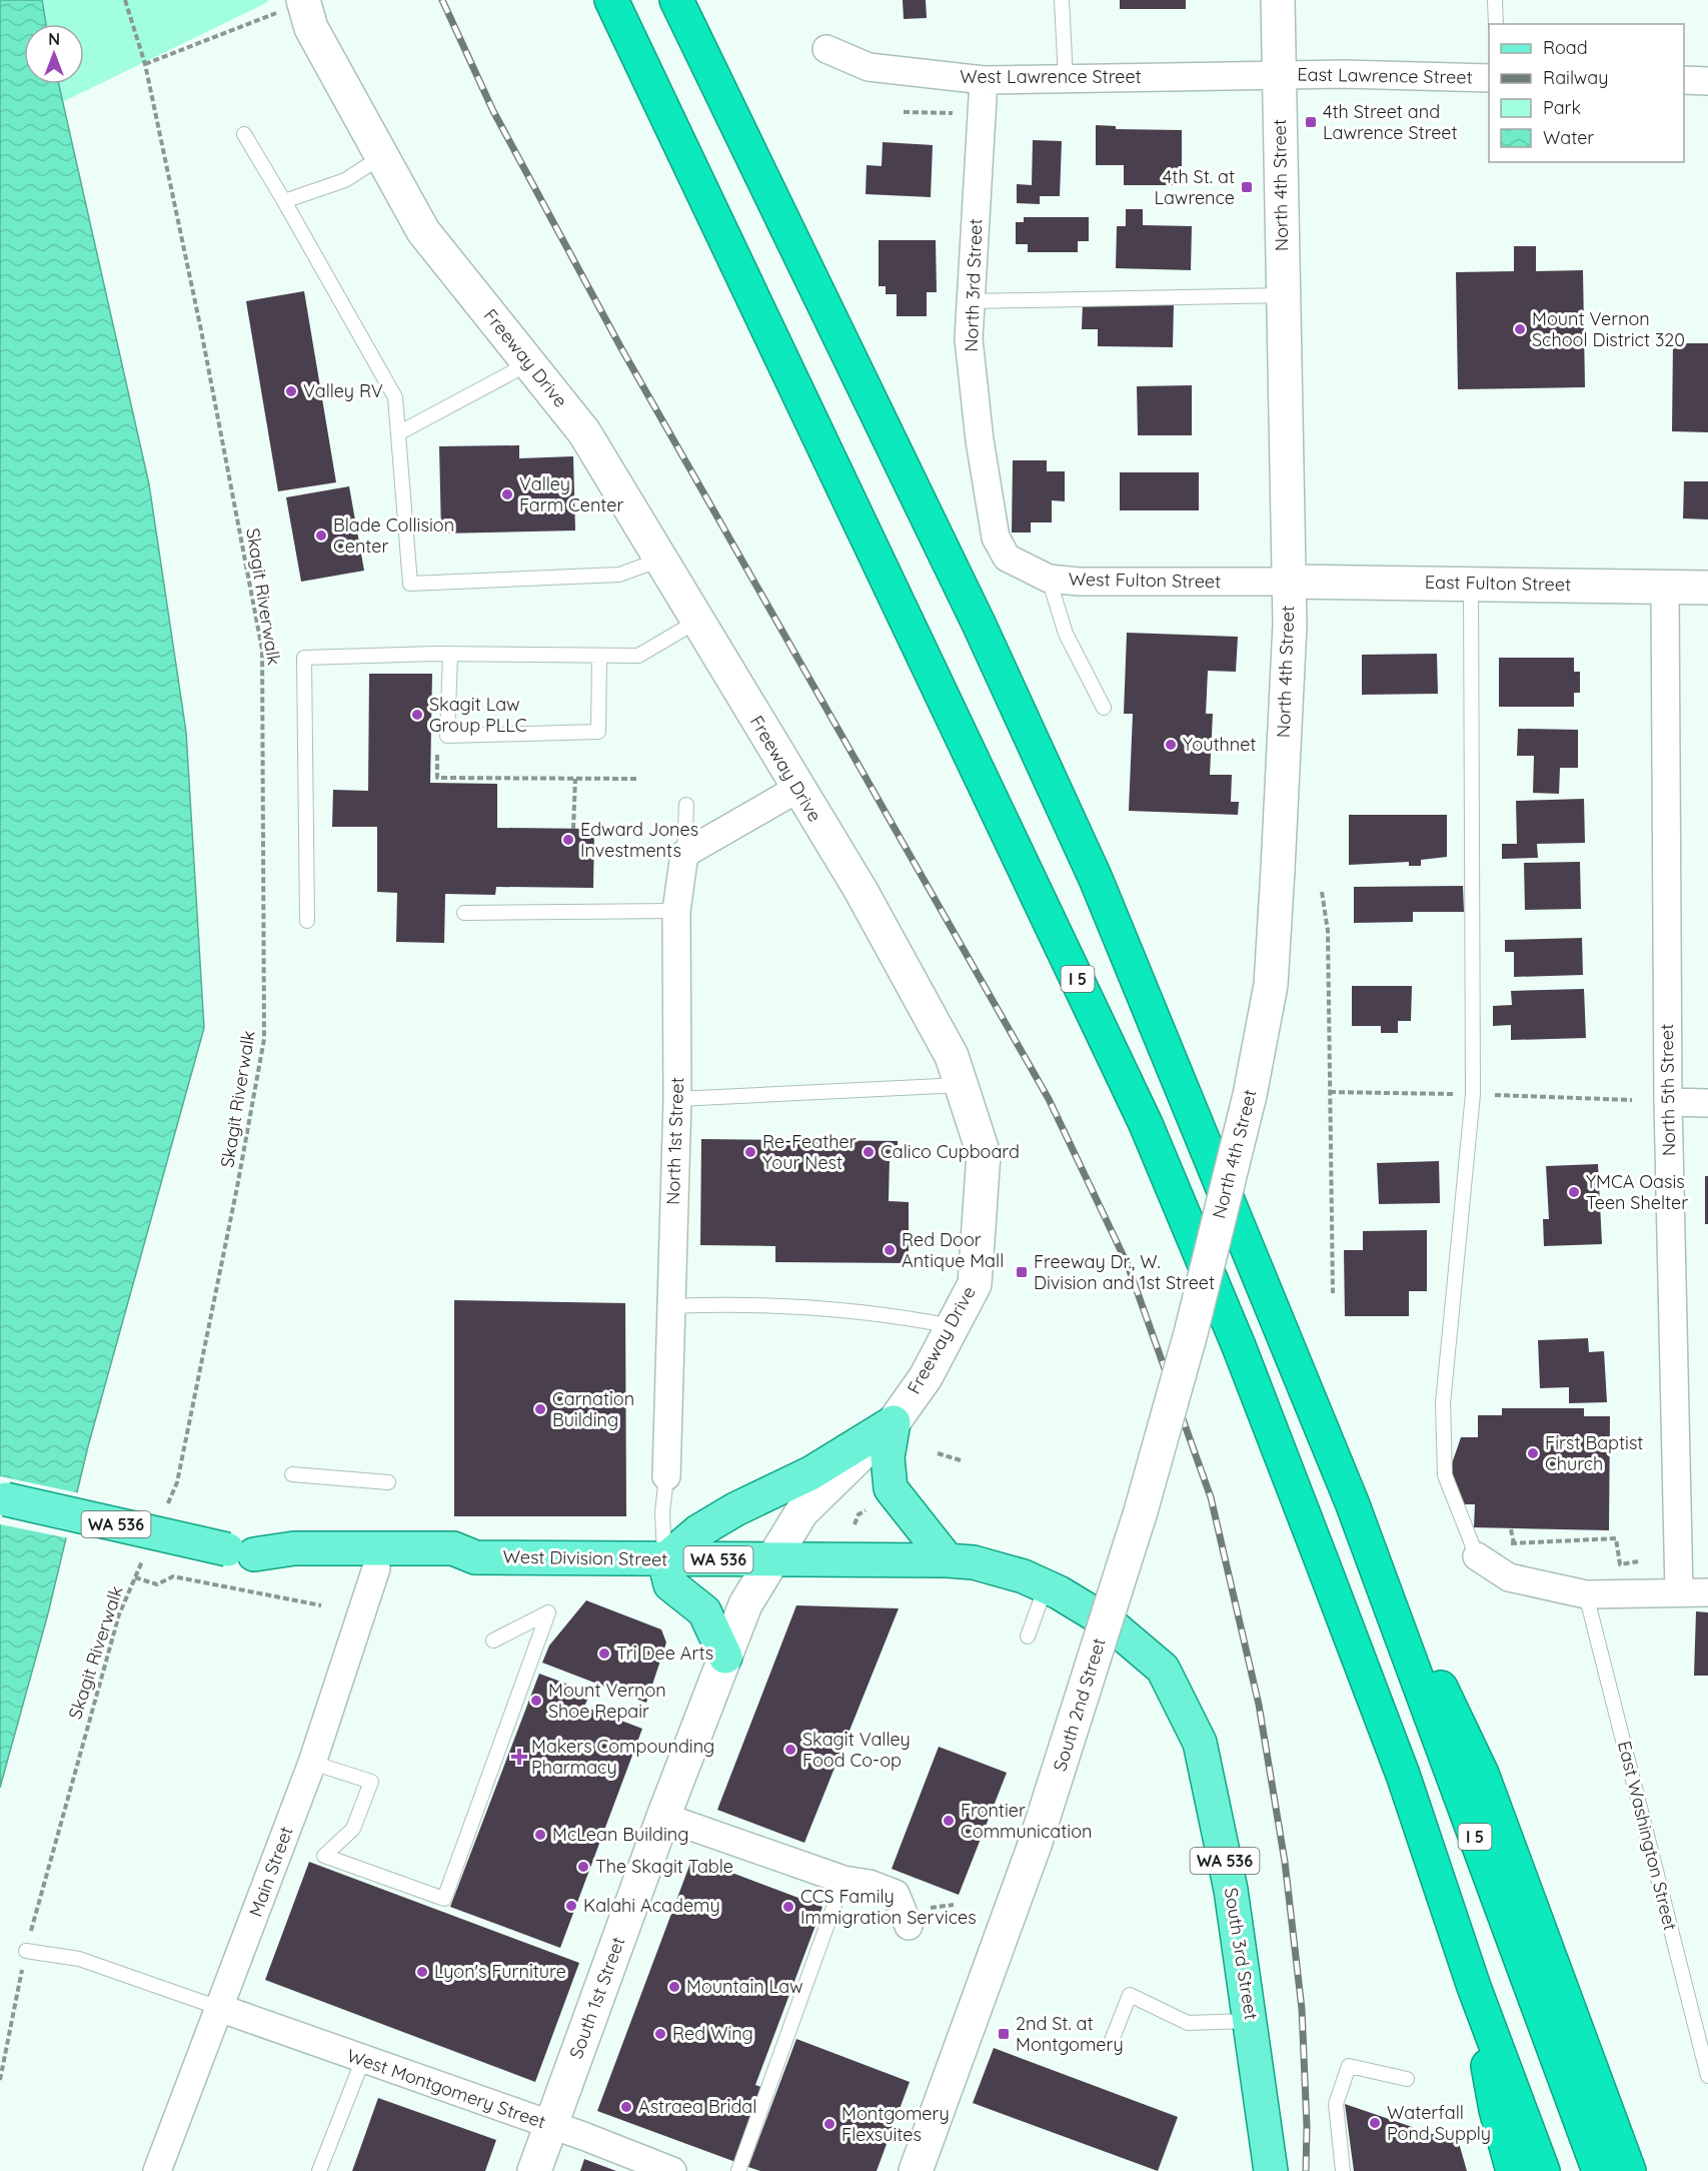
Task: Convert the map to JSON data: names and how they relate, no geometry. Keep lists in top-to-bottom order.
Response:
{
  "streets": {
    "highway": ["I 5"],
    "main road": ["WA 536", "West Division Street", "South 3rd Street"],
    "street": [
      "East Lawrence Street",
      "West Lawrence Street",
      "North 4th Street",
      "North 3rd Street",
      "Freeway Drive",
      "West Fulton Street",
      "East Fulton Street",
      "North 5th Street",
      "North 1st Street",
      "South 2nd Street",
      "Main Street",
      "South 1st Street",
      "West Montgomery Street"
    ],
    "lane": ["East Washington Street"],
    "path": ["Skagit Riverwalk"]
  },
  "crossings": [
    ["East Lawrence Street", "West Lawrence Street"],
    ["East Lawrence Street", "North 4th Street"],
    ["West Lawrence Street", "North 4th Street"],
    ["West Lawrence Street", "North 3rd Street"],
    ["North 4th Street", "West Fulton Street"],
    ["North 4th Street", "East Fulton Street"],
    ["North 4th Street", "South 2nd Street"],
    ["North 3rd Street", "West Fulton Street"],
    ["Freeway Drive", "West Division Street"],
    ["Freeway Drive", "South 1st Street"],
    ["West Fulton Street", "East Fulton Street"],
    ["East Fulton Street", "North 5th Street"],
    ["North 1st Street", "West Division Street"],
    ["West Division Street", "Main Street"],
    ["West Division Street", "South 3rd Street"],
    ["West Division Street", "South 1st Street"],
    ["Main Street", "West Montgomery Street"],
    ["South 1st Street", "West Montgomery Street"]
  ],
  "places": {
    "transit": [
      "4th Street and Lawrence Street",
      "4th St. at Lawrence",
      "Freeway Dr., W. Division and 1st Street",
      "2nd St. at Montgomery"
    ],
    "other": [
      "Mount Vernon School District 320",
      "Valley RV",
      "Valley Farm Center",
      "Blade Collision Center",
      "Skagit Law Group PLLC",
      "Youthnet",
      "Edward Jones Investments",
      "Re-Feather Your Nest",
      "Calico Cupboard",
      "YMCA Oasis Teen Shelter",
      "Red Door Antique Mall",
      "Carnation Building",
      "First Baptist Church",
      "Tri Dee Arts",
      "Mount Vernon Shoe Repair",
      "Skagit Valley Food Co-op",
      "Frontier Communication",
      "McLean Building",
      "The Skagit Table",
      "Kalahi Academy",
      "CCS Family Immigration Services",
      "Lyon's Furniture",
      "Mountain Law",
      "Red Wing",
      "Astraea Bridal",
      "Waterfall Pond Supply",
      "Montgomery Flexsuites"
    ],
    "health": ["Makers Compounding Pharmacy"]
  },
  "legend": [
    "Road",
    "Railway",
    "Park",
    "Water"
  ],
  "north": "top"
}
